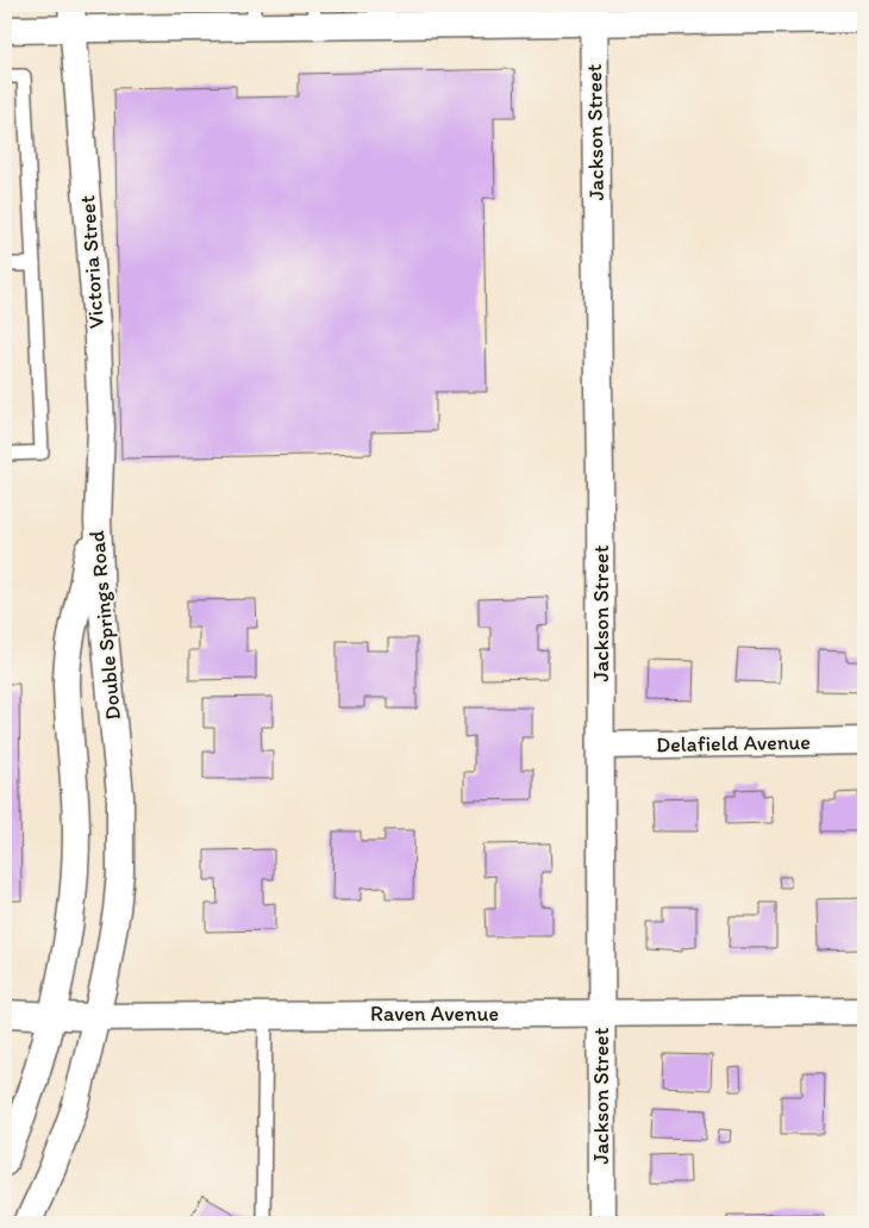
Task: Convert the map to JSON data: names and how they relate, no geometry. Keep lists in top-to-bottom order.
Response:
{
  "streets": {
    "street": [
      "Jackson Street",
      "Victoria Street",
      "Double Springs Road",
      "Delafield Avenue",
      "Raven Avenue"
    ]
  },
  "crossings": [
    ["Jackson Street", "Delafield Avenue"],
    ["Jackson Street", "Raven Avenue"],
    ["Victoria Street", "Double Springs Road"],
    ["Double Springs Road", "Raven Avenue"]
  ]
}
